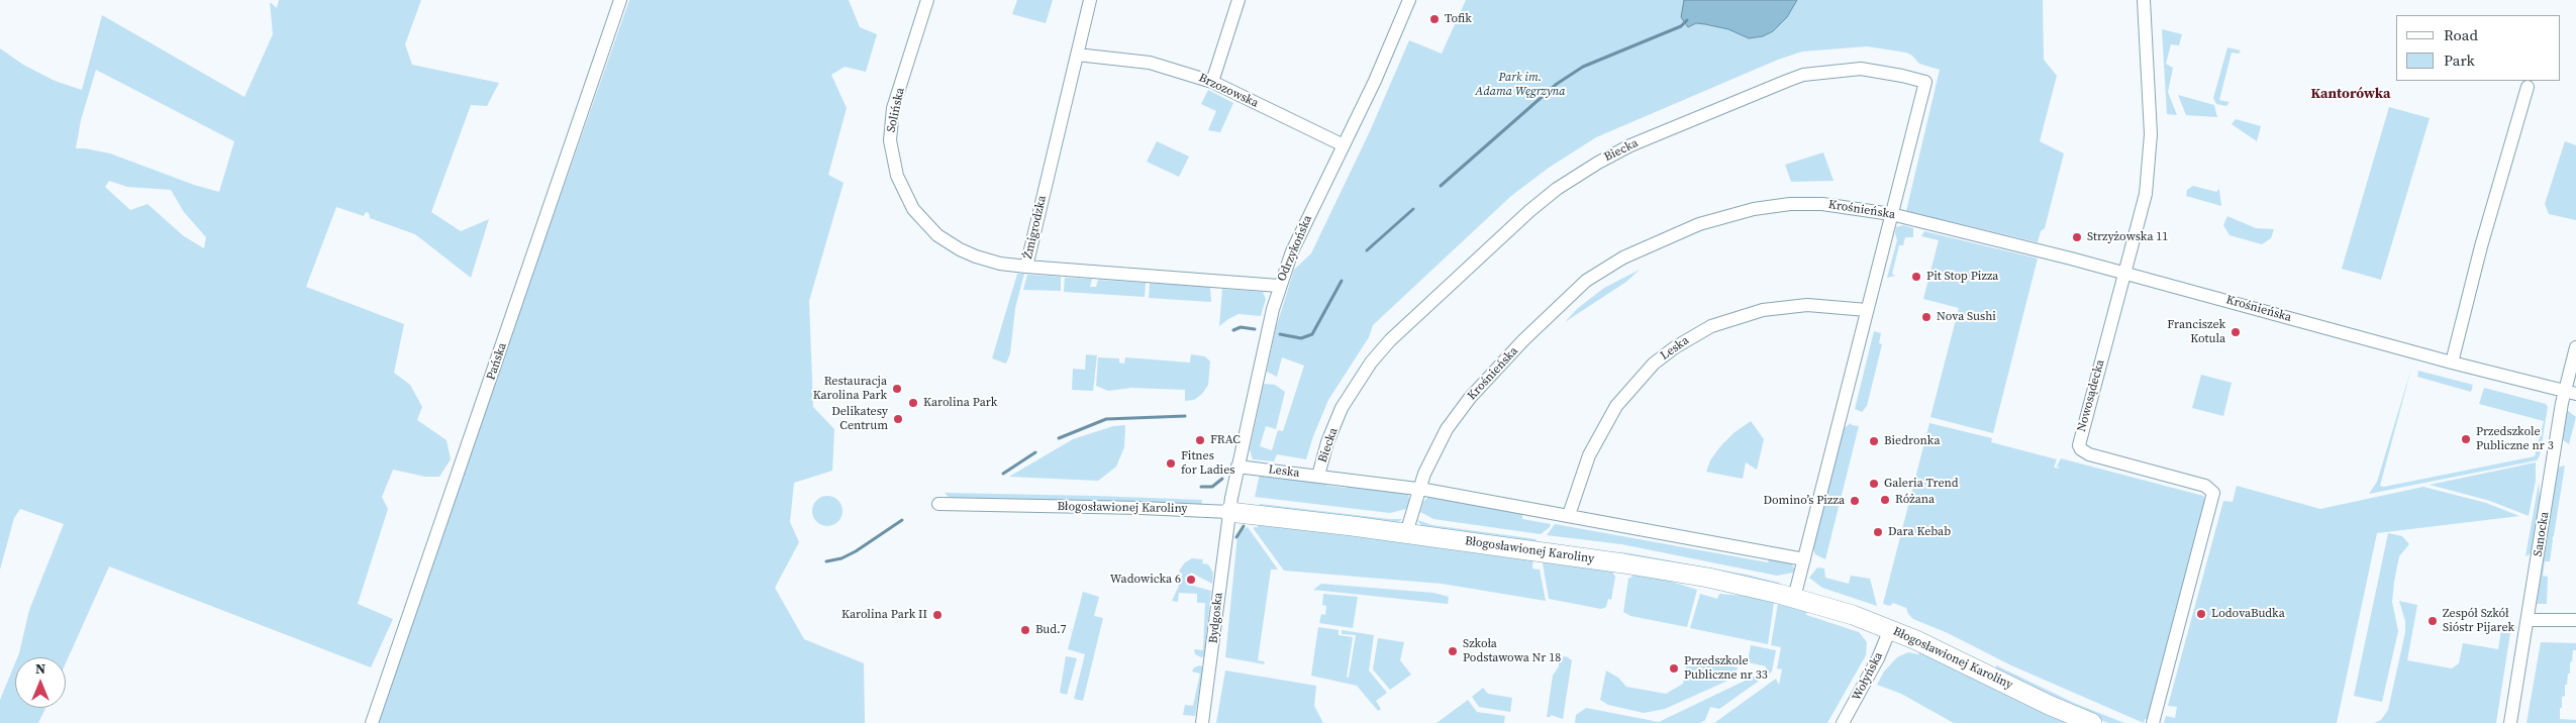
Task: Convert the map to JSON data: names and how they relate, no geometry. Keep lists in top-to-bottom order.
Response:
{
  "streets": {
    "street": [
      "Brzozowska",
      "Solińska",
      "Biecka",
      "Krośnieńska",
      "Żmigrodzka",
      "Odrzykońska",
      "Leska",
      "Pańska",
      "Nowosądecka",
      "Błogosławionej Karoliny",
      "Sanocka",
      "Bydgoska",
      "Wołyńska"
    ]
  },
  "crossings": [
    ["Brzozowska", "Żmigrodzka"],
    ["Brzozowska", "Odrzykońska"],
    ["Solińska", "Żmigrodzka"],
    ["Biecka", "Krośnieńska"],
    ["Biecka", "Leska"],
    ["Krośnieńska", "Leska"],
    ["Krośnieńska", "Nowosądecka"],
    ["Krośnieńska", "Błogosławionej Karoliny"],
    ["Krośnieńska", "Sanocka"],
    ["Żmigrodzka", "Odrzykońska"],
    ["Odrzykońska", "Leska"],
    ["Odrzykońska", "Błogosławionej Karoliny"],
    ["Odrzykońska", "Bydgoska"],
    ["Błogosławionej Karoliny", "Bydgoska"],
    ["Błogosławionej Karoliny", "Wołyńska"]
  ],
  "districts": ["Kantorówka"],
  "parks": ["Park im. Adama Węgrzyna"],
  "places": [
    "Tofik",
    "Strzyżowska 11",
    "Pit Stop Pizza",
    "Nova Sushi",
    "Franciszek Kotula",
    "Restauracja Karolina Park",
    "Karolina Park",
    "Delikatesy Centrum",
    "Przedszkole Publiczne nr 3",
    "FRAC",
    "Biedronka",
    "Fitnes for Ladies",
    "Galeria Trend",
    "Różana",
    "Domino’s Pizza",
    "Dara Kebab",
    "Wadowicka 6",
    "LodovaBudka",
    "Karolina Park II",
    "Zespół Szkół Sióstr Pijarek",
    "Bud.7",
    "Szkoła Podstawowa Nr 18",
    "Przedszkole Publiczne nr 33"
  ],
  "legend": ["Road", "Park"],
  "north": "top"
}
